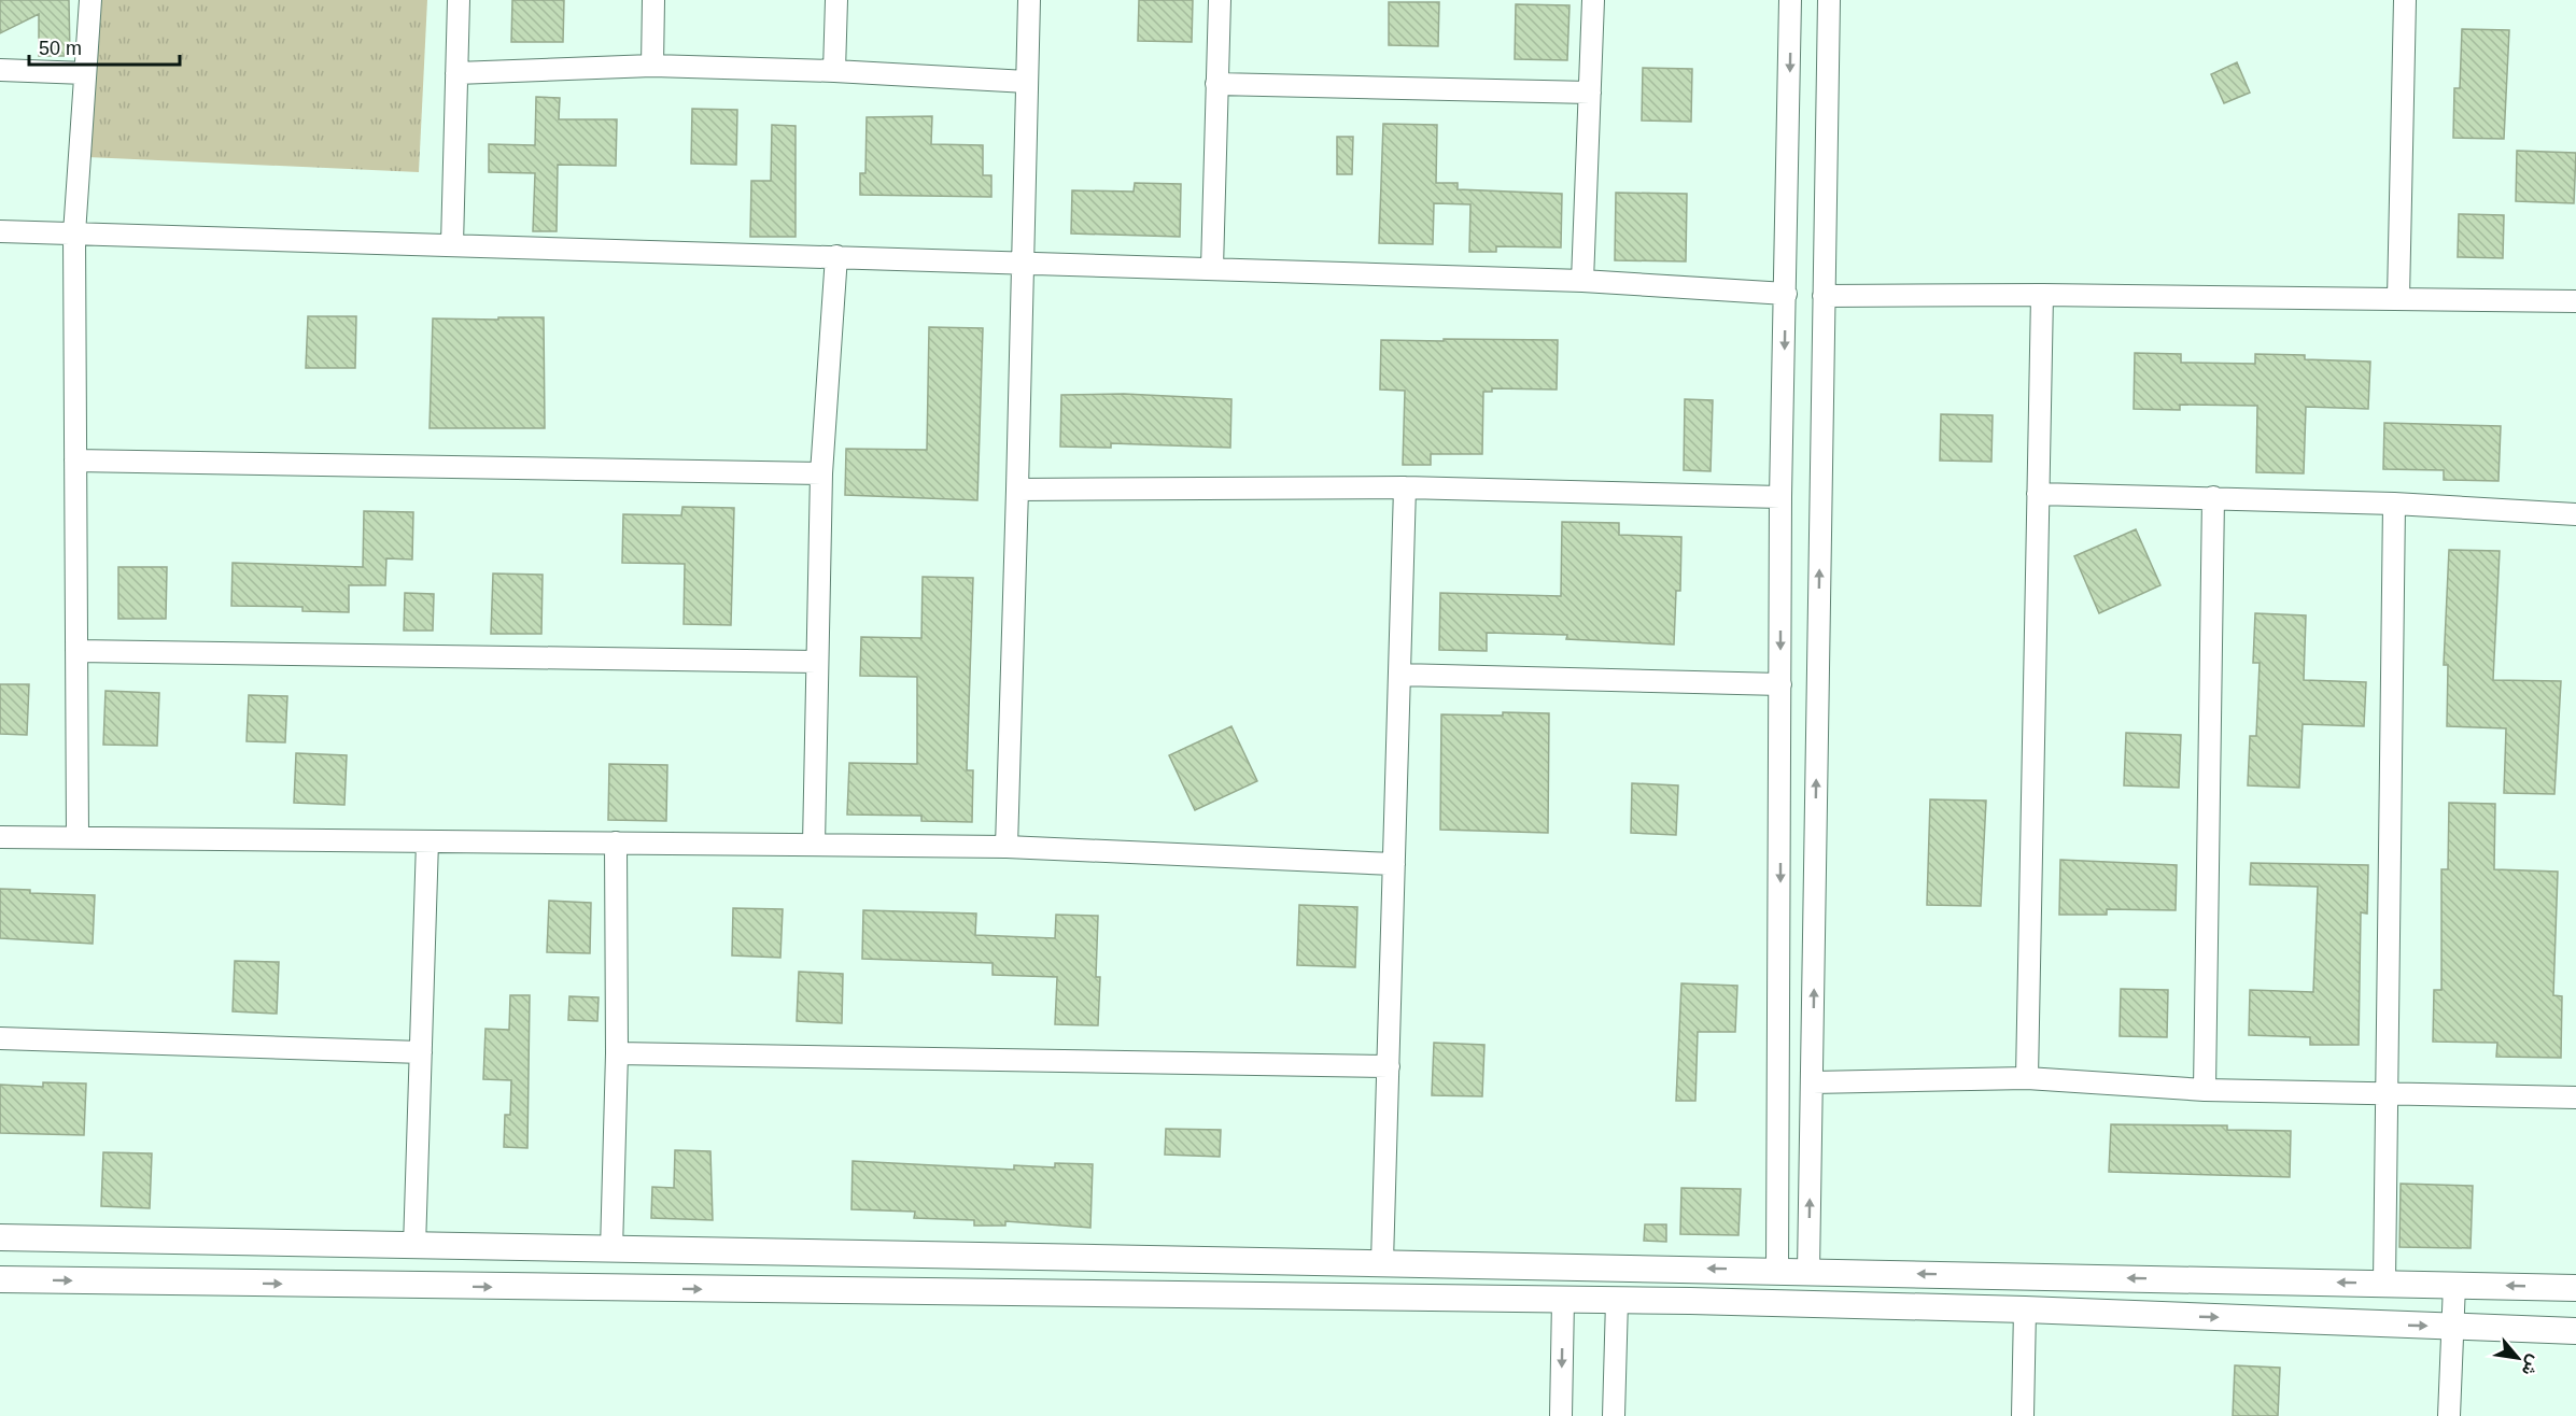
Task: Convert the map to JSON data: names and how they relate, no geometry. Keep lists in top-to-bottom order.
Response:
{
  "scale_bar": "50 m",
  "north": "bottom right"
}
